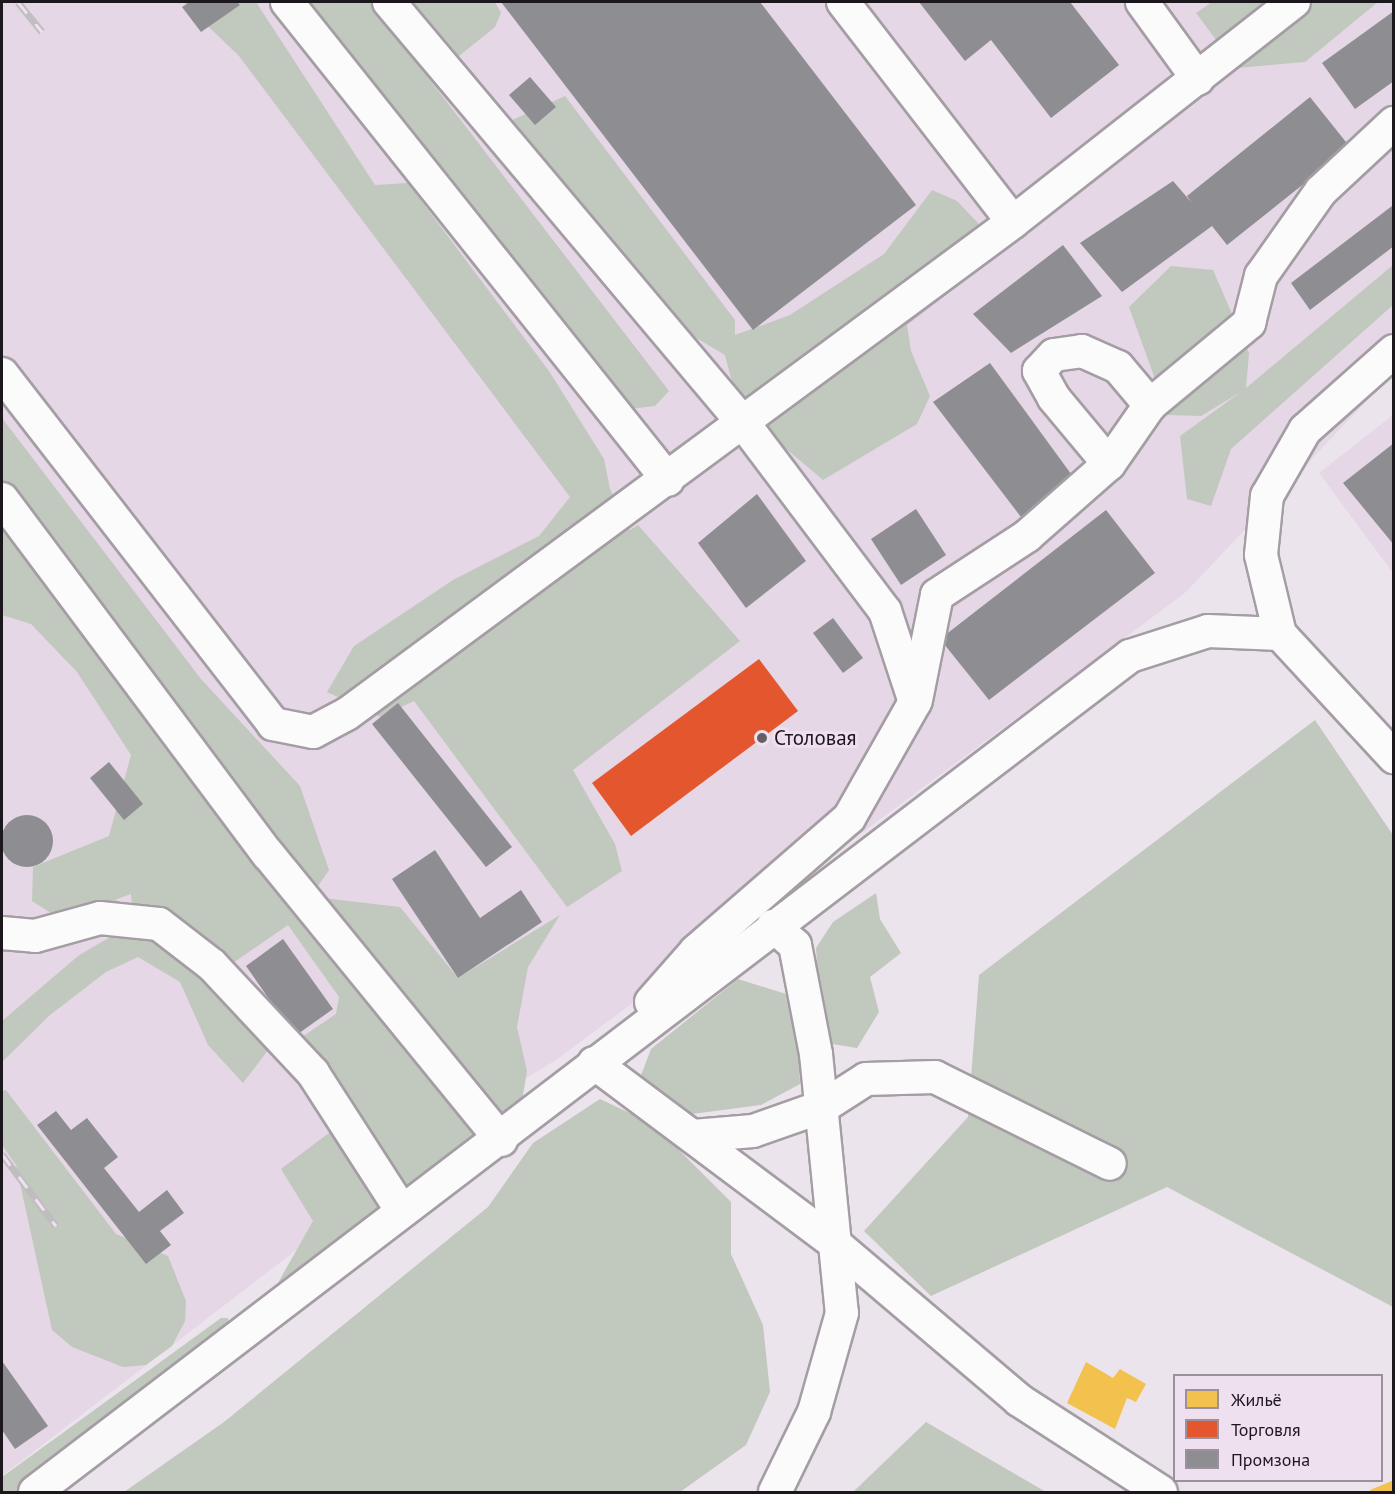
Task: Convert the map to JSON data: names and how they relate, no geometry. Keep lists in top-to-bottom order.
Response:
{
  "places": ["Столовая"],
  "legend": ["Жильё", "Торговля", "Промзона"]
}
